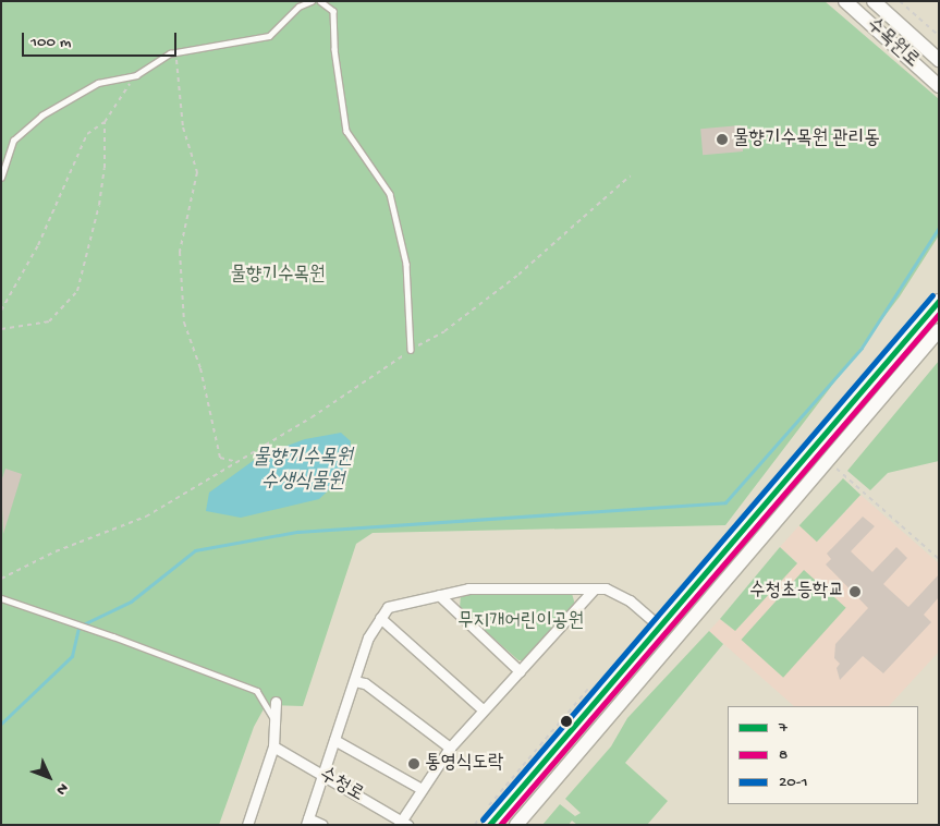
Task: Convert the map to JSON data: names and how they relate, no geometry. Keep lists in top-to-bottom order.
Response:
{
  "streets": {
    "main road": ["수목원로"],
    "street": ["수청로"]
  },
  "water": ["물향기수목원 수생식물원"],
  "parks": ["물향기수목원", "무지개어린이공원"],
  "places": ["물향기수목원 관리동", "수청초등학교", "통영식도락"],
  "lines": ["transit line 20-1", "transit line 7", "transit line 8"],
  "legend": ["7", "8", "20-1"],
  "scale_bar": "100 m",
  "north": "bottom right"
}
